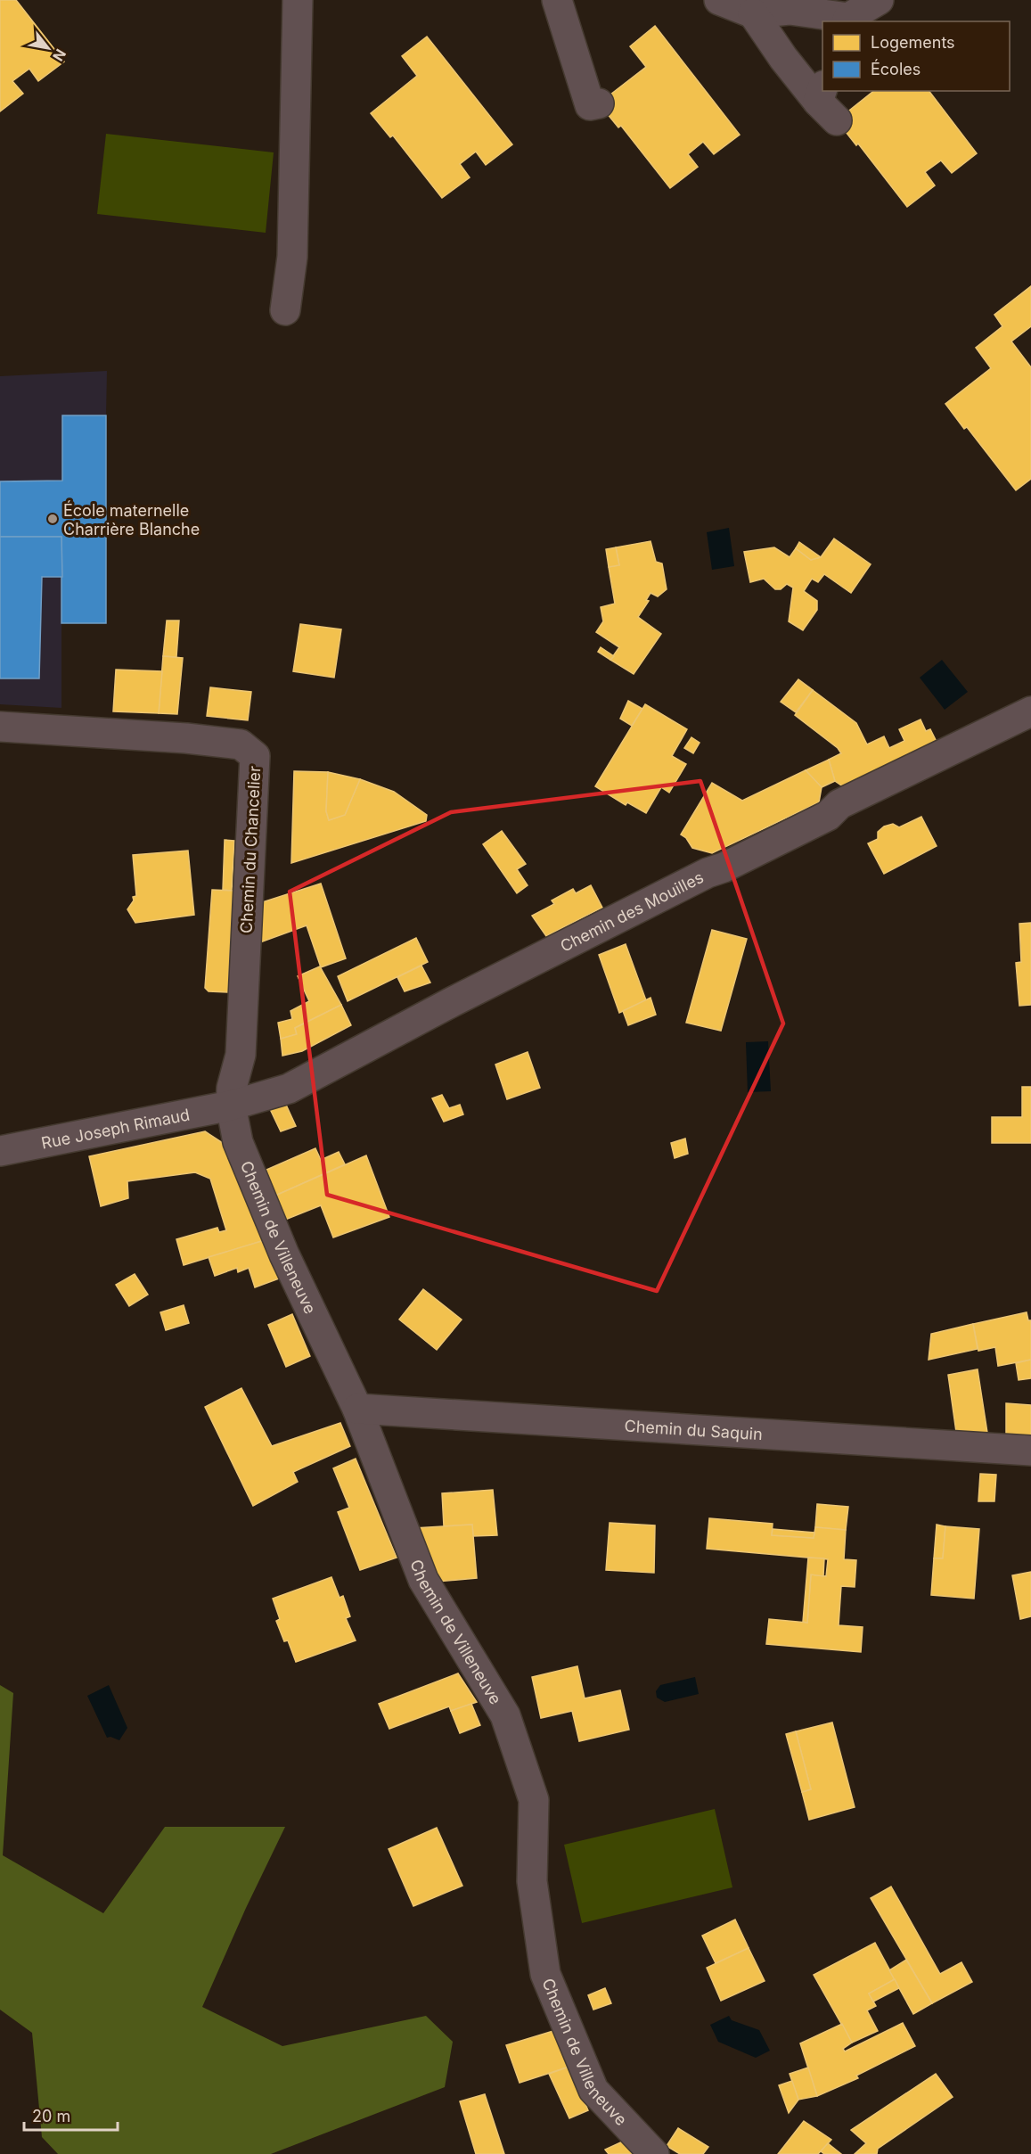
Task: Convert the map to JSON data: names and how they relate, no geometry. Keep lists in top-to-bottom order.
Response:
{
  "streets": {
    "street": [
      "Chemin du Chancelier",
      "Chemin des Mouilles",
      "Rue Joseph Rimaud",
      "Chemin de Villeneuve",
      "Chemin du Saquin"
    ]
  },
  "crossings": [
    ["Chemin du Chancelier", "Chemin des Mouilles"],
    ["Chemin du Chancelier", "Rue Joseph Rimaud"],
    ["Chemin du Chancelier", "Chemin de Villeneuve"],
    ["Chemin des Mouilles", "Rue Joseph Rimaud"],
    ["Chemin des Mouilles", "Chemin de Villeneuve"],
    ["Rue Joseph Rimaud", "Chemin de Villeneuve"],
    ["Chemin de Villeneuve", "Chemin du Saquin"]
  ],
  "places": ["École maternelle Charrière Blanche"],
  "legend": ["Logements", "Écoles"],
  "scale_bar": "20 m",
  "north": "bottom right"
}
